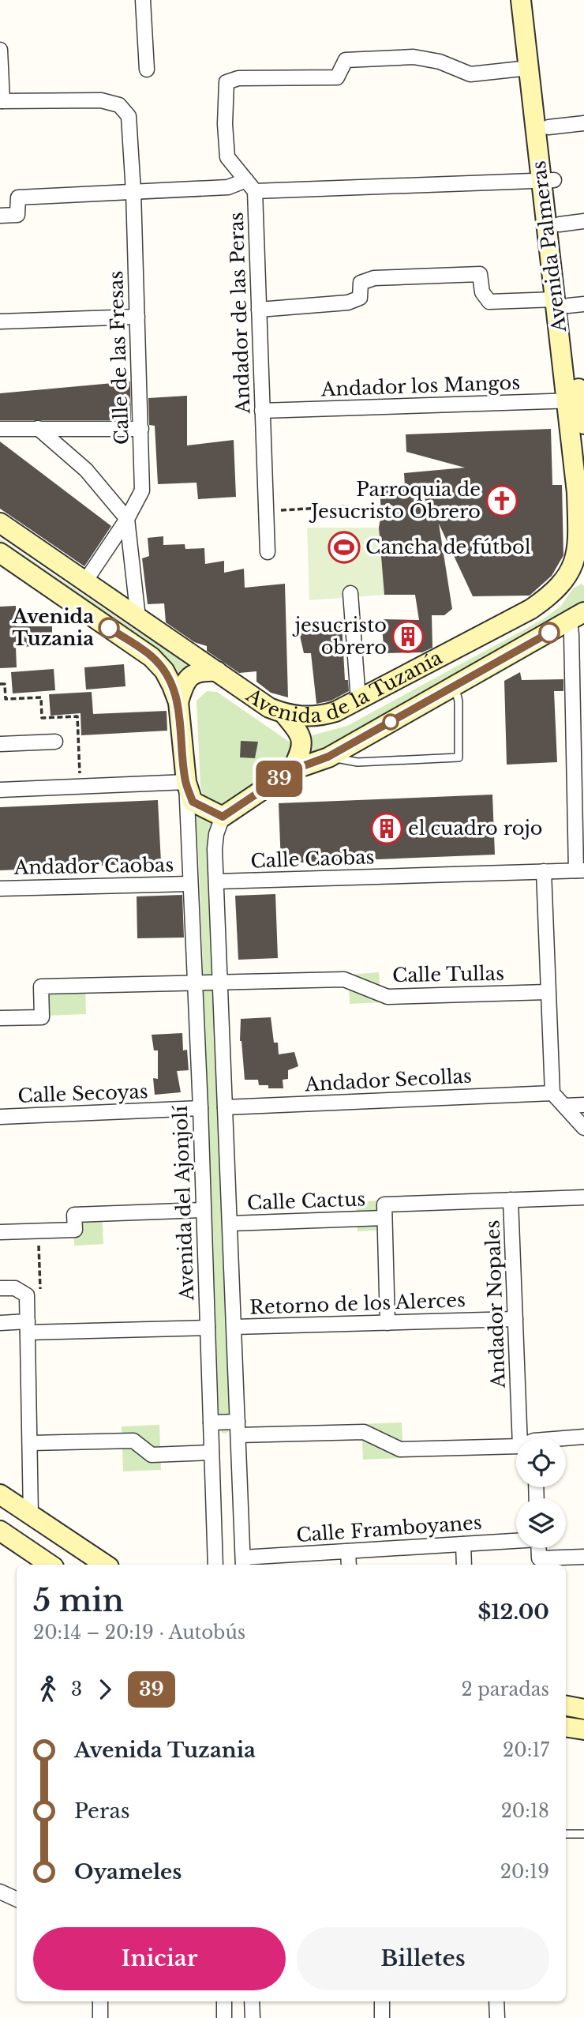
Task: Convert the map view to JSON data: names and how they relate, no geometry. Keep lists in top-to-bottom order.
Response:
{
  "streets": {
    "street": [
      "Avenida Palmeras",
      "Andador de las Peras",
      "Calle de las Fresas",
      "Andador los Mangos",
      "Avenida de la Tuzanía",
      "Calle Caobas",
      "Andador Caobas",
      "Calle Tullas",
      "Andador Secollas",
      "Calle Secoyas",
      "Calle Cactus",
      "Avenida del Ajonjolí",
      "Retorno de los Alerces",
      "Andador Nopales",
      "Calle Framboyanes"
    ]
  },
  "crossings": [
    ["Avenida Palmeras", "Andador los Mangos"],
    ["Avenida Palmeras", "Avenida de la Tuzanía"],
    ["Andador de las Peras", "Andador los Mangos"],
    ["Calle de las Fresas", "Avenida de la Tuzanía"],
    ["Avenida de la Tuzanía", "Avenida del Ajonjolí"],
    ["Andador Caobas", "Avenida del Ajonjolí"],
    ["Calle Secoyas", "Avenida del Ajonjolí"],
    ["Calle Cactus", "Retorno de los Alerces"],
    ["Calle Cactus", "Andador Nopales"],
    ["Retorno de los Alerces", "Andador Nopales"]
  ],
  "places": {
    "church": ["Parroquia de Jesucristo Obrero"],
    "sports": ["Cancha de fútbol"],
    "other": ["Avenida Tuzania"],
    "building": ["jesucristo obrero", "el cuadro rojo"]
  },
  "lines": ["bus line 39"],
  "page": {
    "on_map": "39",
    "heading": ["5 min", "20:14 – 20:19 · Autobús", "$12.00"],
    "legs": ["3", "39", "2 paradas"],
    "list": [
      {
        "name": "Avenida Tuzania",
        "value": "20:17"
      },
      {
        "name": "Peras",
        "value": "20:18"
      },
      {
        "name": "Oyameles",
        "value": "20:19"
      }
    ],
    "buttons": ["Iniciar", "Billetes"]
  }
}
